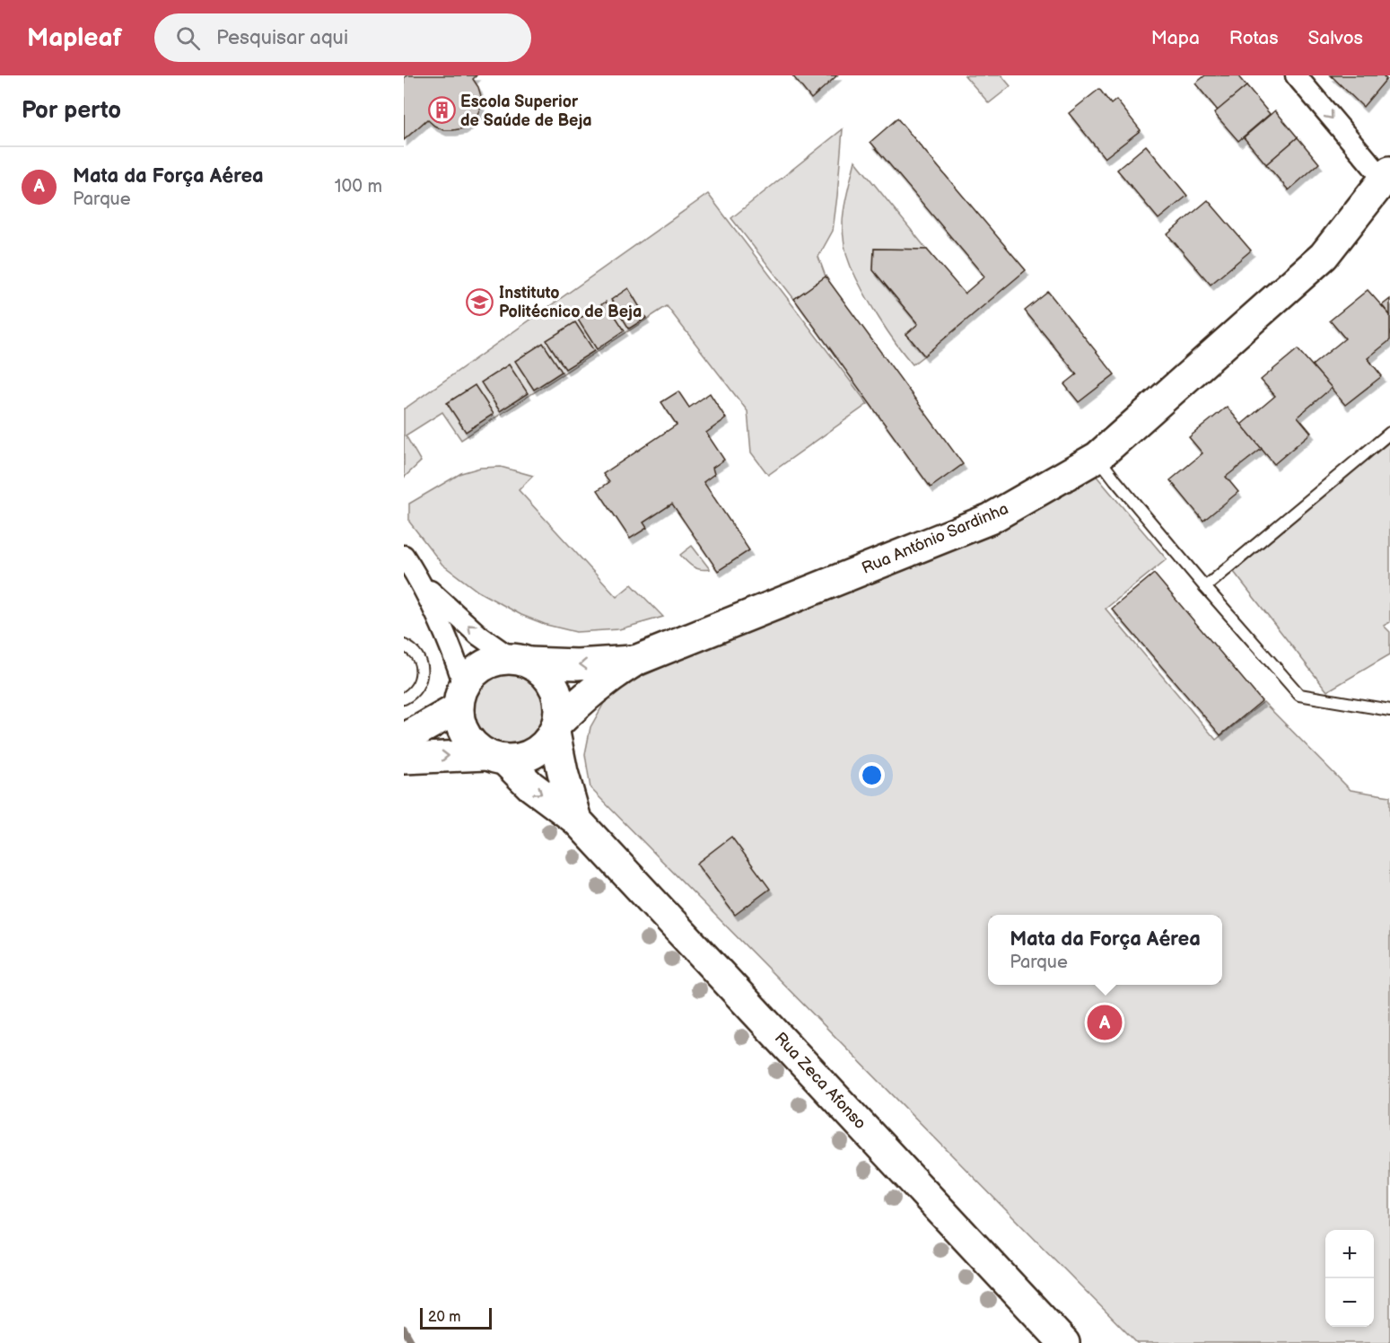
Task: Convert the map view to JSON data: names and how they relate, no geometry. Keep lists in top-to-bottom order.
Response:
{
  "streets": {
    "main road": ["Rua António Sardinha", "Rua Zeca Afonso"]
  },
  "crossings": [
    ["Rua António Sardinha", "Rua Zeca Afonso"]
  ],
  "places": {
    "building": ["Escola Superior de Saúde de Beja"],
    "school or university": ["Instituto Politécnico de Beja"]
  },
  "scale_bar": "20 m",
  "page": {
    "header": "Mapleaf",
    "search": "Pesquisar aqui",
    "nav": ["Mapa", "Rotas", "Salvos"],
    "heading": "Por perto",
    "list": [
      {
        "mark": "A",
        "name": "Mata da Força Aérea",
        "note": "Parque",
        "value": "100 m"
      }
    ],
    "popup": ["Mata da Força Aérea", "Parque"],
    "pins": "A",
    "map_buttons": ["+", "−"],
    "scale": "20 m"
  }
}
